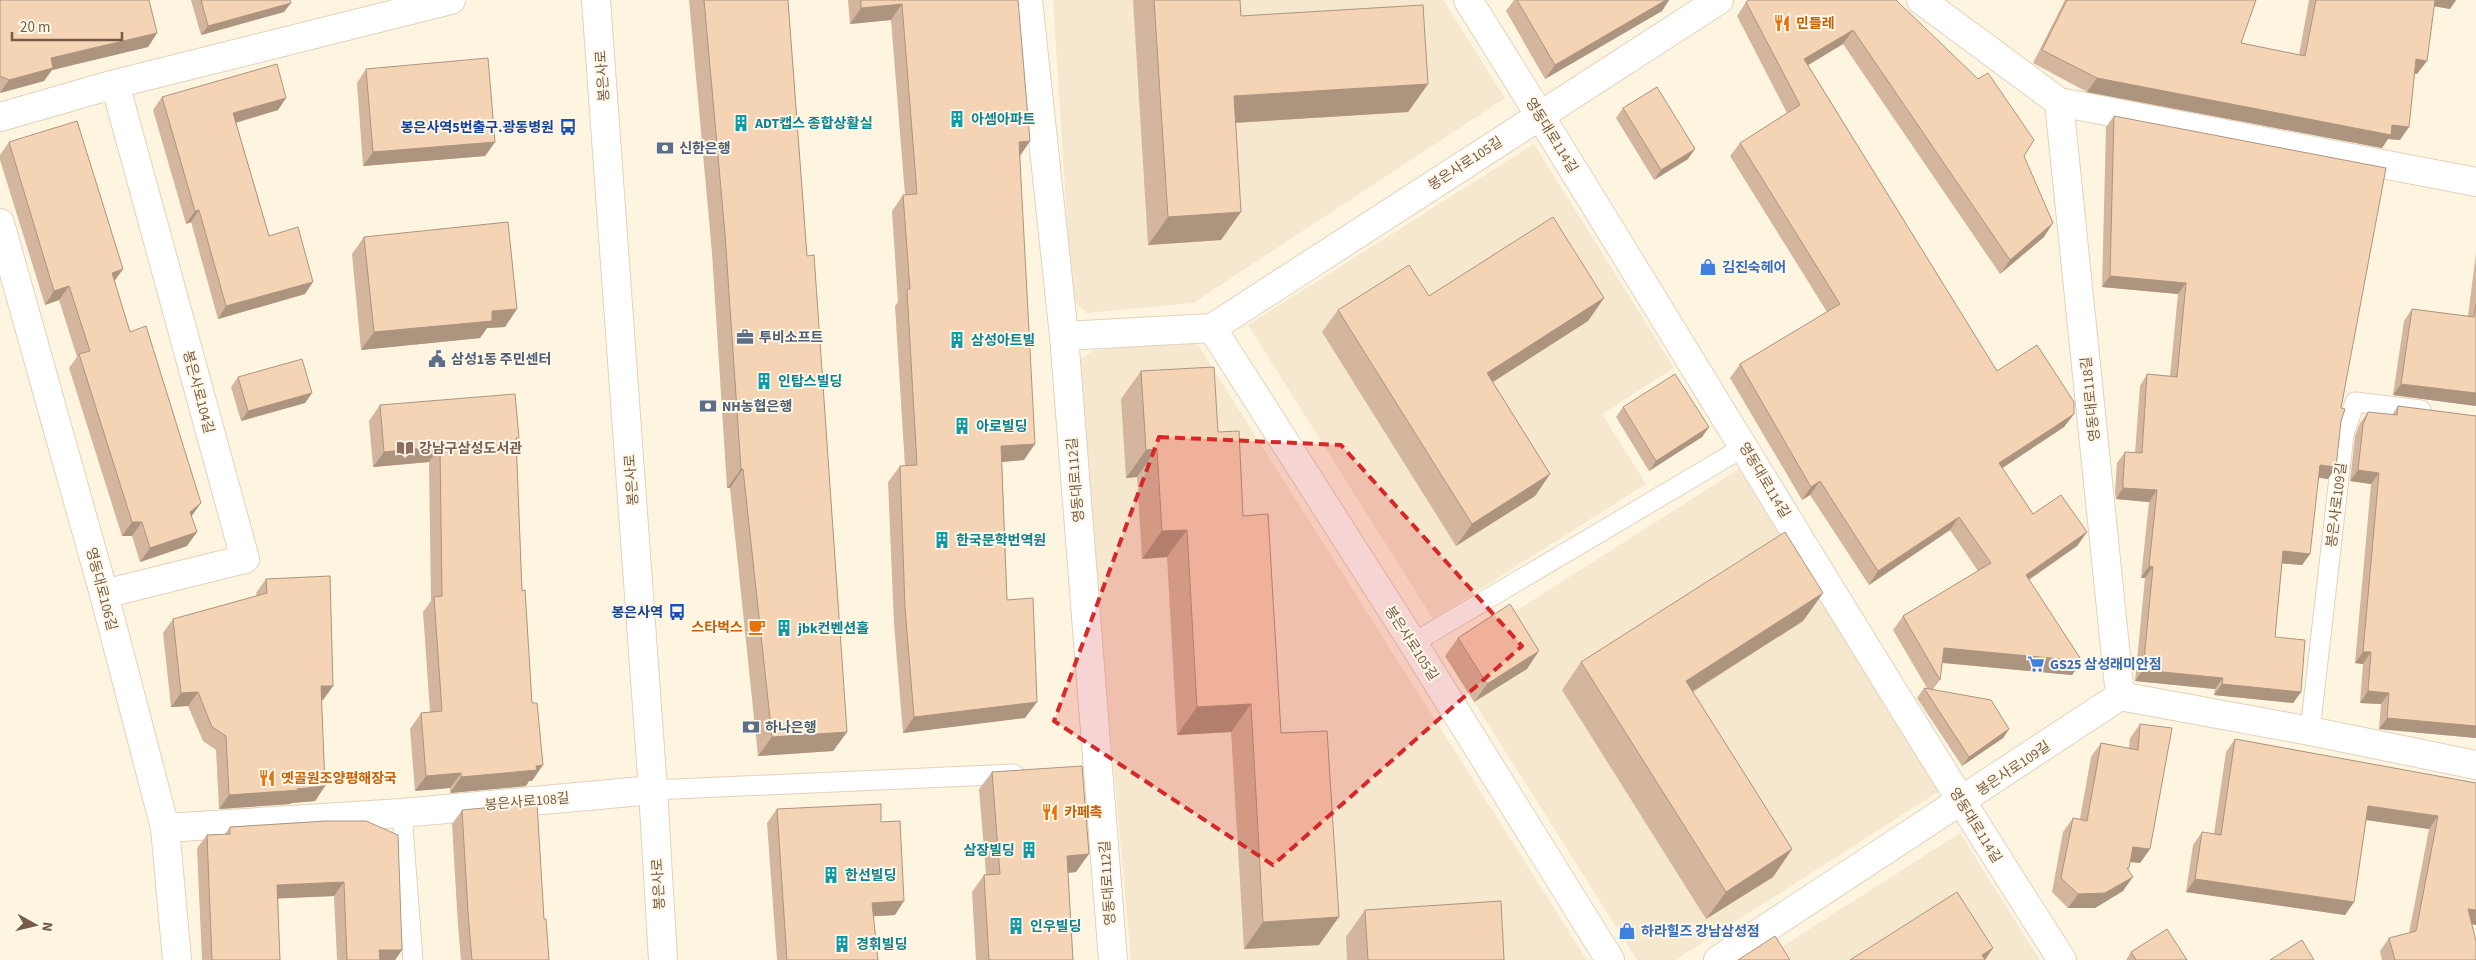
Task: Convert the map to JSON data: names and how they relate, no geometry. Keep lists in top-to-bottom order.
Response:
{
  "streets": {
    "street": [
      "봉은사로",
      "영동대로114길",
      "봉은사로105길",
      "봉은사로104길",
      "영동대로118길",
      "영동대로112길",
      "봉은사로109길",
      "영동대로106길",
      "봉은사로108길"
    ]
  },
  "crossings": [
    ["봉은사로", "봉은사로108길"],
    ["영동대로114길", "봉은사로105길"],
    ["영동대로114길", "봉은사로109길"],
    ["봉은사로105길", "영동대로112길"],
    ["봉은사로104길", "영동대로106길"],
    ["영동대로118길", "봉은사로109길"],
    ["영동대로106길", "봉은사로108길"]
  ],
  "places": {
    "restaurant": ["민들레", "옛골원조양평해장국", "카페촉"],
    "building": [
      "아셈아파트",
      "ADT캡스 종합상활실",
      "삼성아트빌",
      "인탑스빌딩",
      "아로빌딩",
      "한국문학번역원",
      "jbk컨벤션홀",
      "삼장빌딩",
      "한선빌딩",
      "인우빌딩",
      "경휘빌딩"
    ],
    "bus stop": ["봉은사역5번출구.광동병원", "봉은사역"],
    "bank": ["신한은행", "NH농협은행", "하나은행"],
    "shop": ["김진숙헤어", "하라힐즈 강남삼성점"],
    "office": ["투비소프트"],
    "public building": ["삼성1동 주민센터"],
    "library": ["강남구삼성도서관"],
    "cafe": ["스타벅스"],
    "supermarket": ["GS25 삼성래미안점"]
  },
  "scale_bar": "20 m",
  "north": "right"
}
